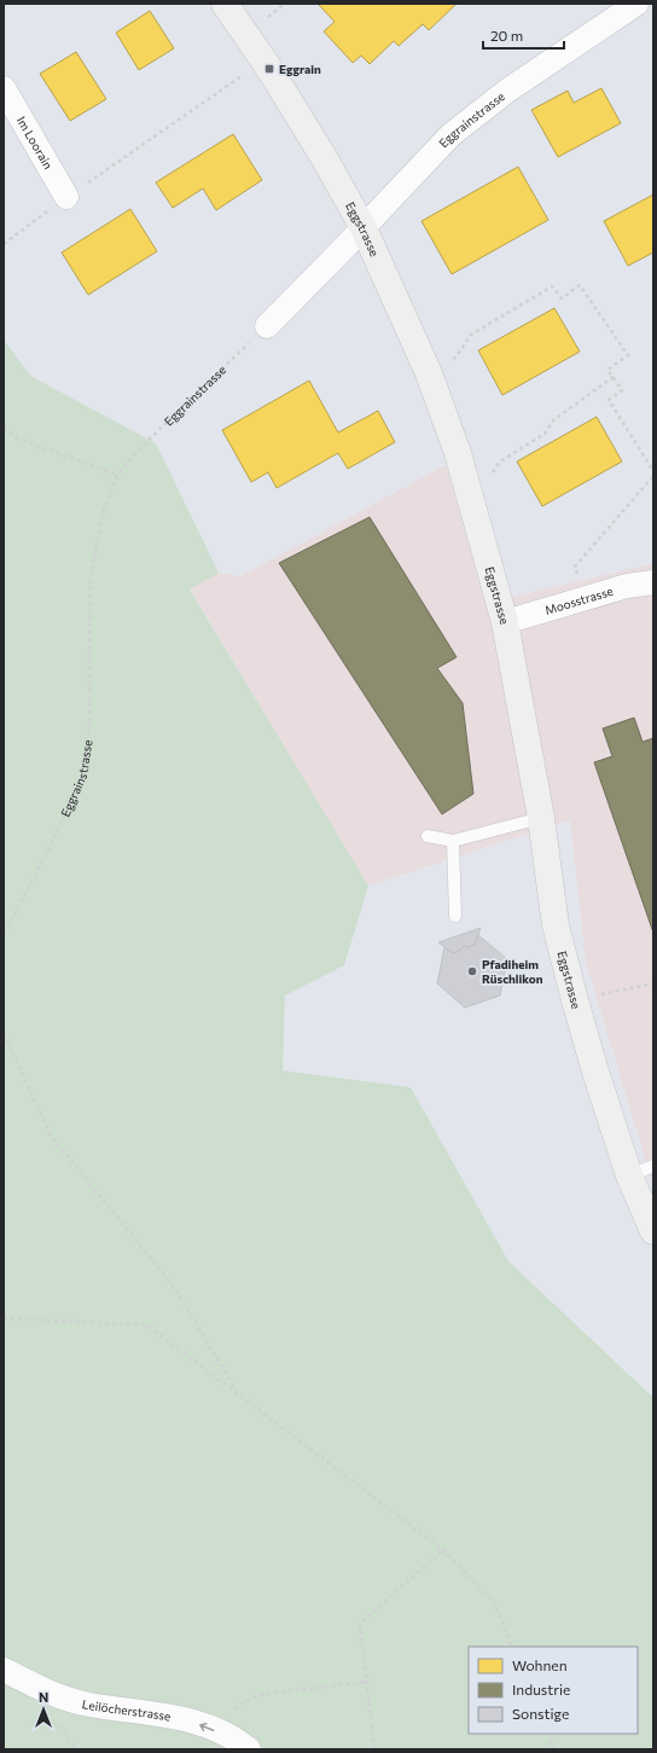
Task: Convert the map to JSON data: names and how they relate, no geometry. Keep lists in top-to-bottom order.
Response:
{
  "streets": {
    "main road": ["Eggstrasse"],
    "street": [
      "Eggrainstrasse",
      "Im Loorain",
      "Moosstrasse",
      "Leilöcherstrasse"
    ]
  },
  "crossings": [
    ["Eggrainstrasse", "Eggstrasse"],
    ["Eggstrasse", "Moosstrasse"]
  ],
  "places": {
    "transit": ["Eggrain"],
    "other": ["Pfadiheim Rüschlikon"]
  },
  "legend": ["Wohnen", "Industrie", "Sonstige"],
  "scale_bar": "20 m",
  "north": "top"
}
